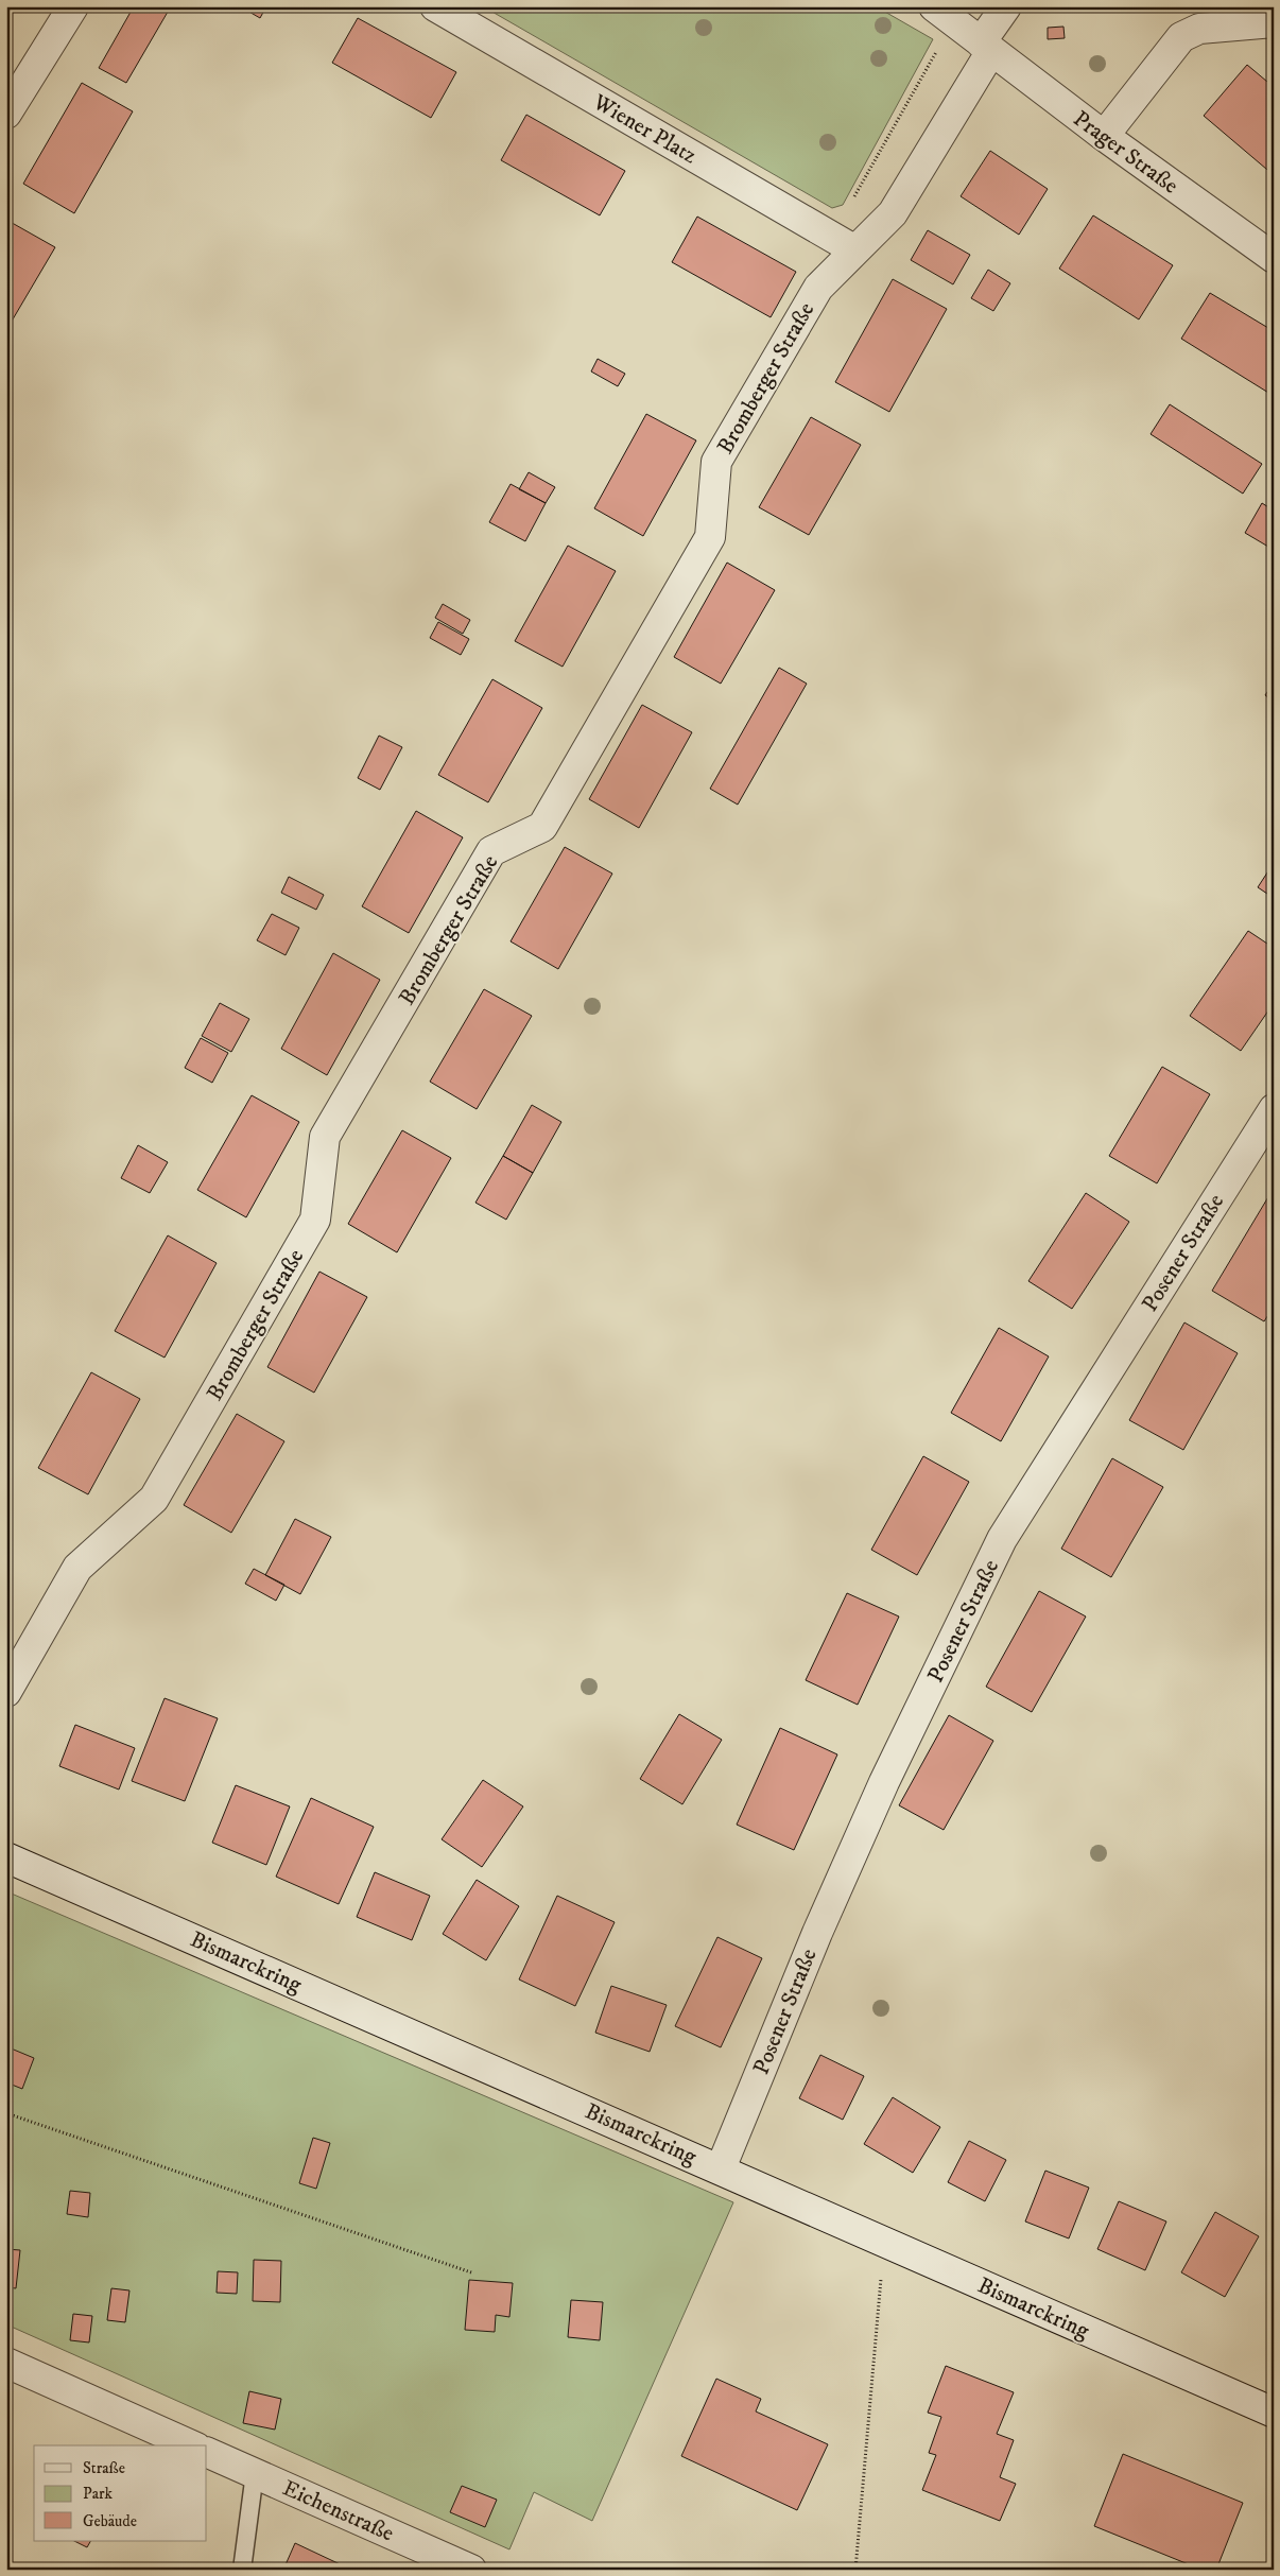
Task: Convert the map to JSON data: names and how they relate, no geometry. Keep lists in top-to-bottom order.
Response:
{
  "streets": {
    "street": [
      "Wiener Platz",
      "Prager Straße",
      "Bromberger Straße",
      "Posener Straße",
      "Bismarckring",
      "Eichenstraße"
    ]
  },
  "crossings": [
    ["Wiener Platz", "Bromberger Straße"],
    ["Prager Straße", "Bromberger Straße"],
    ["Posener Straße", "Bismarckring"]
  ],
  "legend": ["Straße", "Park", "Gebäude"]
}
